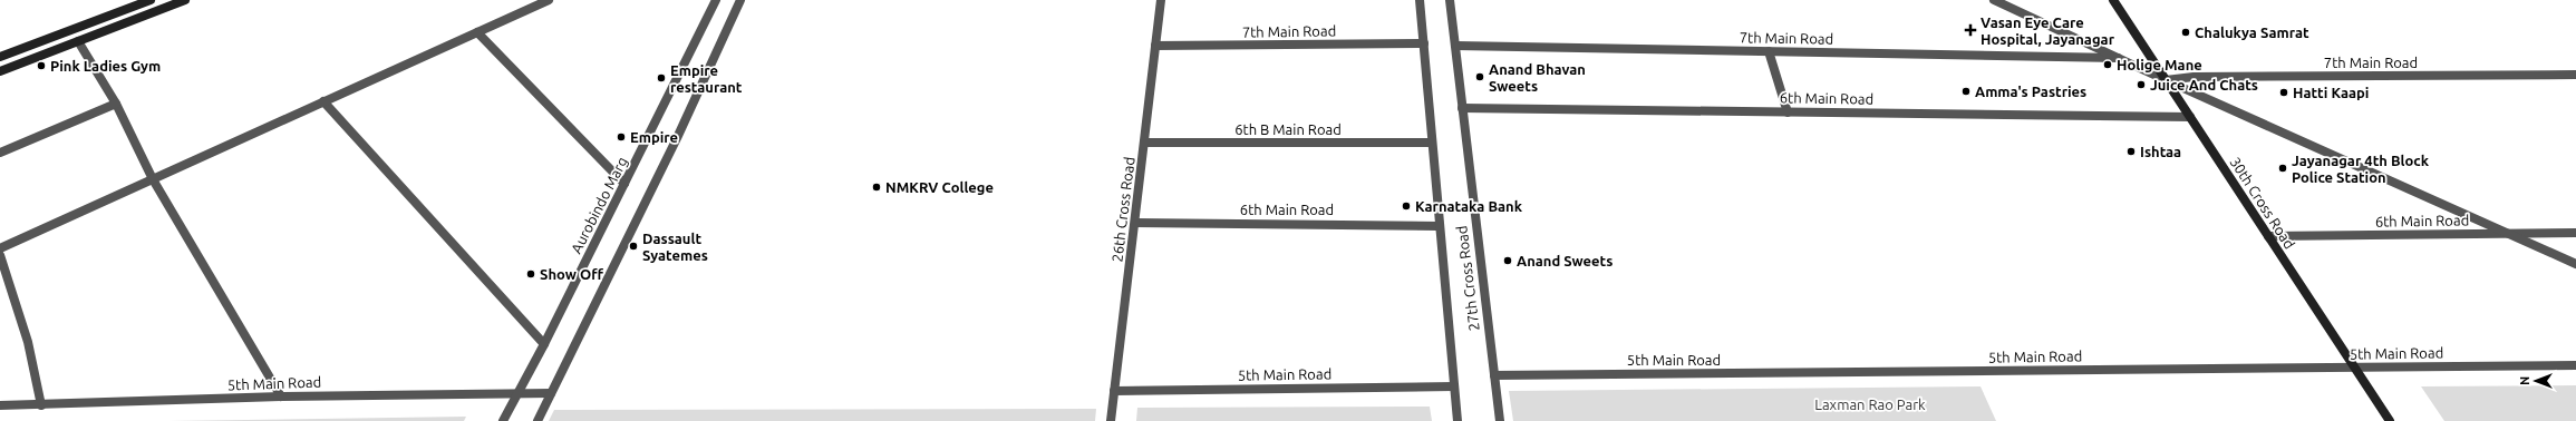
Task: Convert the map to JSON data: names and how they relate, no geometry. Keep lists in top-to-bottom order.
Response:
{
  "streets": {
    "main road": ["30th Cross Road"],
    "street": [
      "7th Main Road",
      "6th Main Road",
      "6th B Main Road",
      "Aurobindo Marg",
      "26th Cross Road",
      "27th Cross Road",
      "5th Main Road"
    ]
  },
  "crossings": [
    ["7th Main Road", "30th Cross Road"],
    ["7th Main Road", "26th Cross Road"],
    ["7th Main Road", "27th Cross Road"],
    ["6th Main Road", "30th Cross Road"],
    ["6th Main Road", "26th Cross Road"],
    ["6th Main Road", "27th Cross Road"],
    ["6th B Main Road", "26th Cross Road"],
    ["6th B Main Road", "27th Cross Road"],
    ["30th Cross Road", "5th Main Road"],
    ["Aurobindo Marg", "5th Main Road"],
    ["26th Cross Road", "5th Main Road"],
    ["27th Cross Road", "5th Main Road"]
  ],
  "parks": ["Laxman Rao Park"],
  "places": {
    "health": ["Vasan Eye Care Hospital, Jayanagar"],
    "other": [
      "Chalukya Samrat",
      "Holige Mane",
      "Pink Ladies Gym",
      "Anand Bhavan Sweets",
      "Empire restaurant",
      "Juice And Chats",
      "Amma's Pastries",
      "Hatti Kaapi",
      "Empire",
      "Ishtaa",
      "Jayanagar 4th Block Police Station",
      "NMKRV College",
      "Karnataka Bank",
      "Dassault Syatemes",
      "Anand Sweets",
      "Show Off"
    ]
  },
  "north": "left"
}
